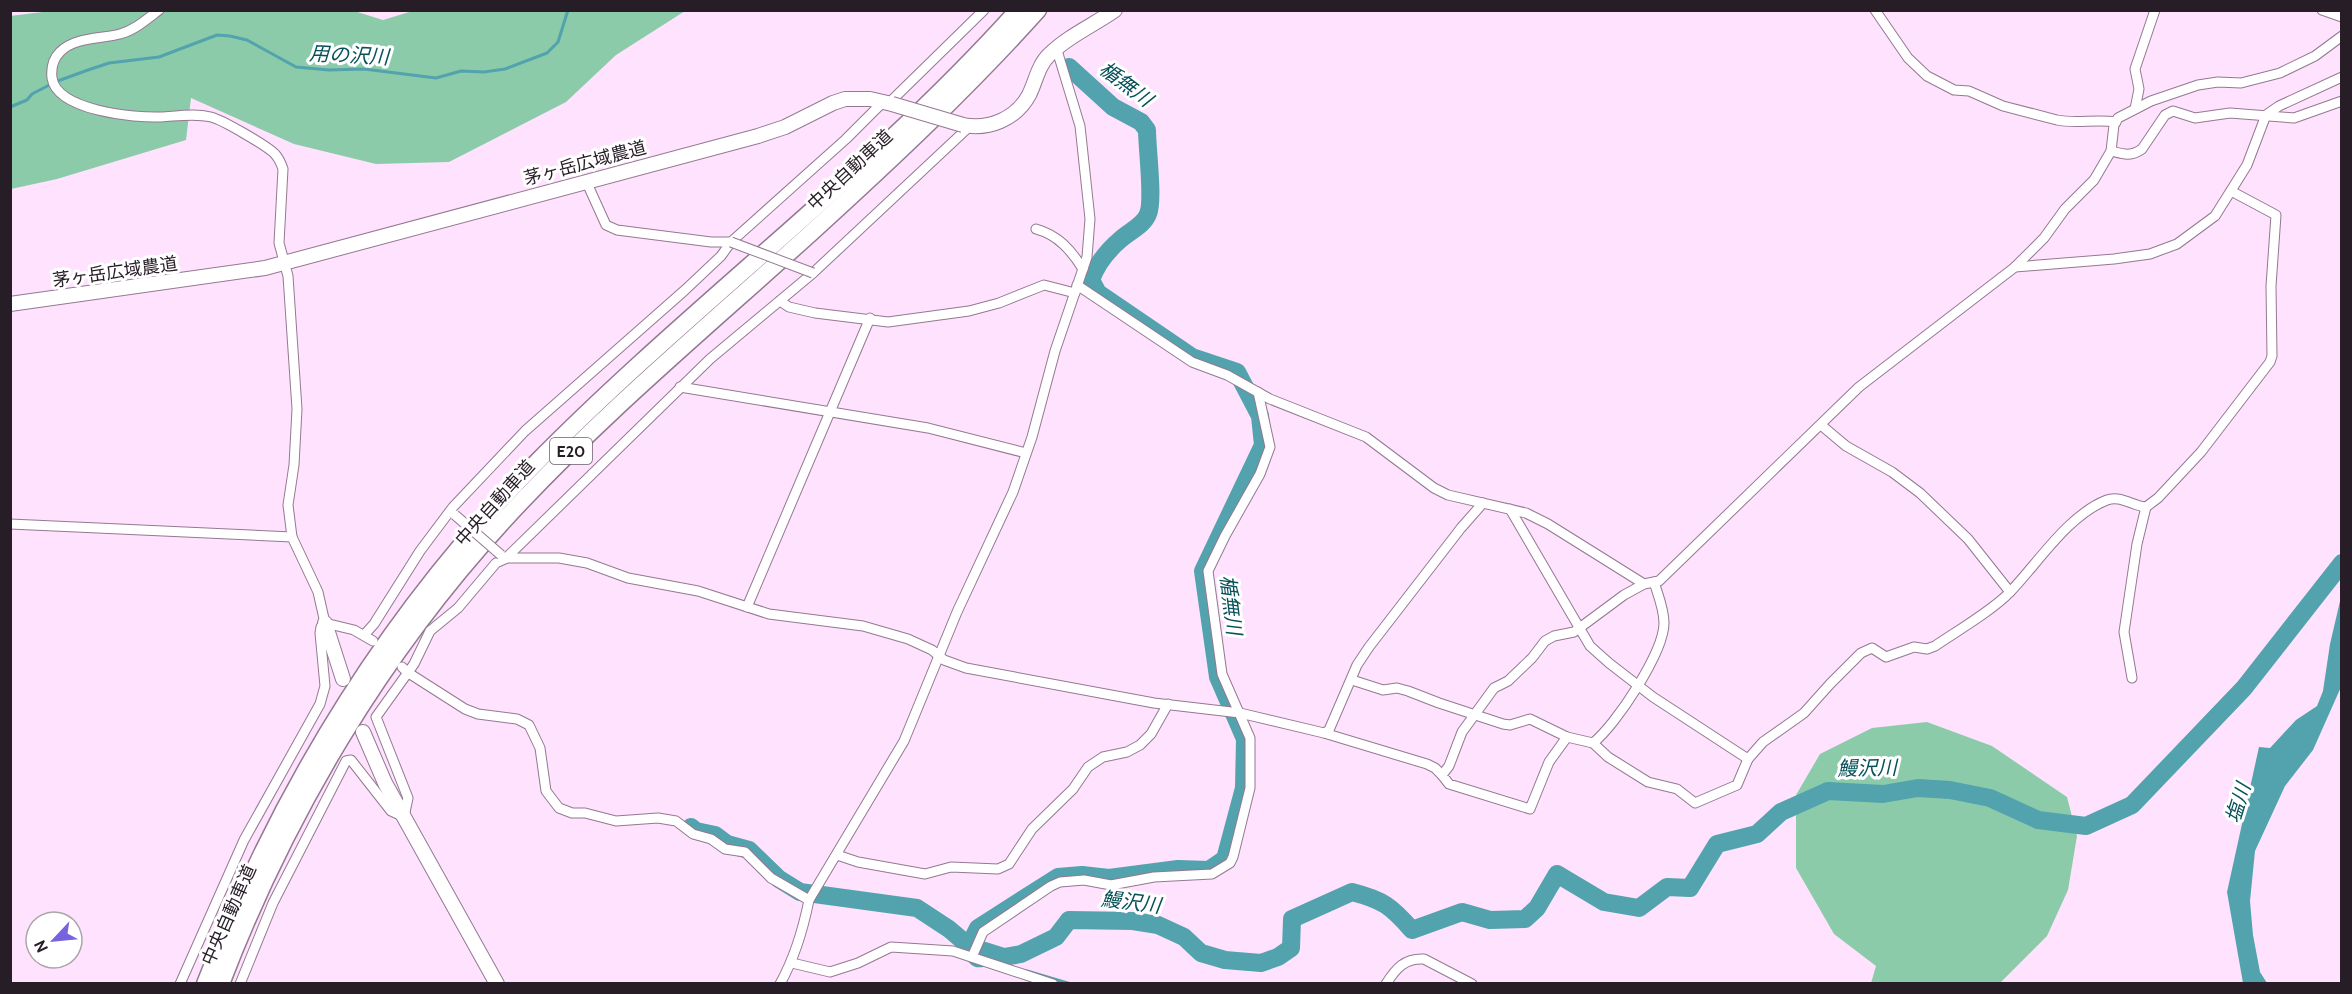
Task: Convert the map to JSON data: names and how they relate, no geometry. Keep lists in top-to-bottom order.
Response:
{
  "streets": {
    "highway": ["中央自動車道", "E20"],
    "street": ["茅ヶ岳広域農道"]
  },
  "water": [
    "用の沢川",
    "楯無川",
    "鰻沢川",
    "塩川"
  ],
  "north": "bottom left"
}
